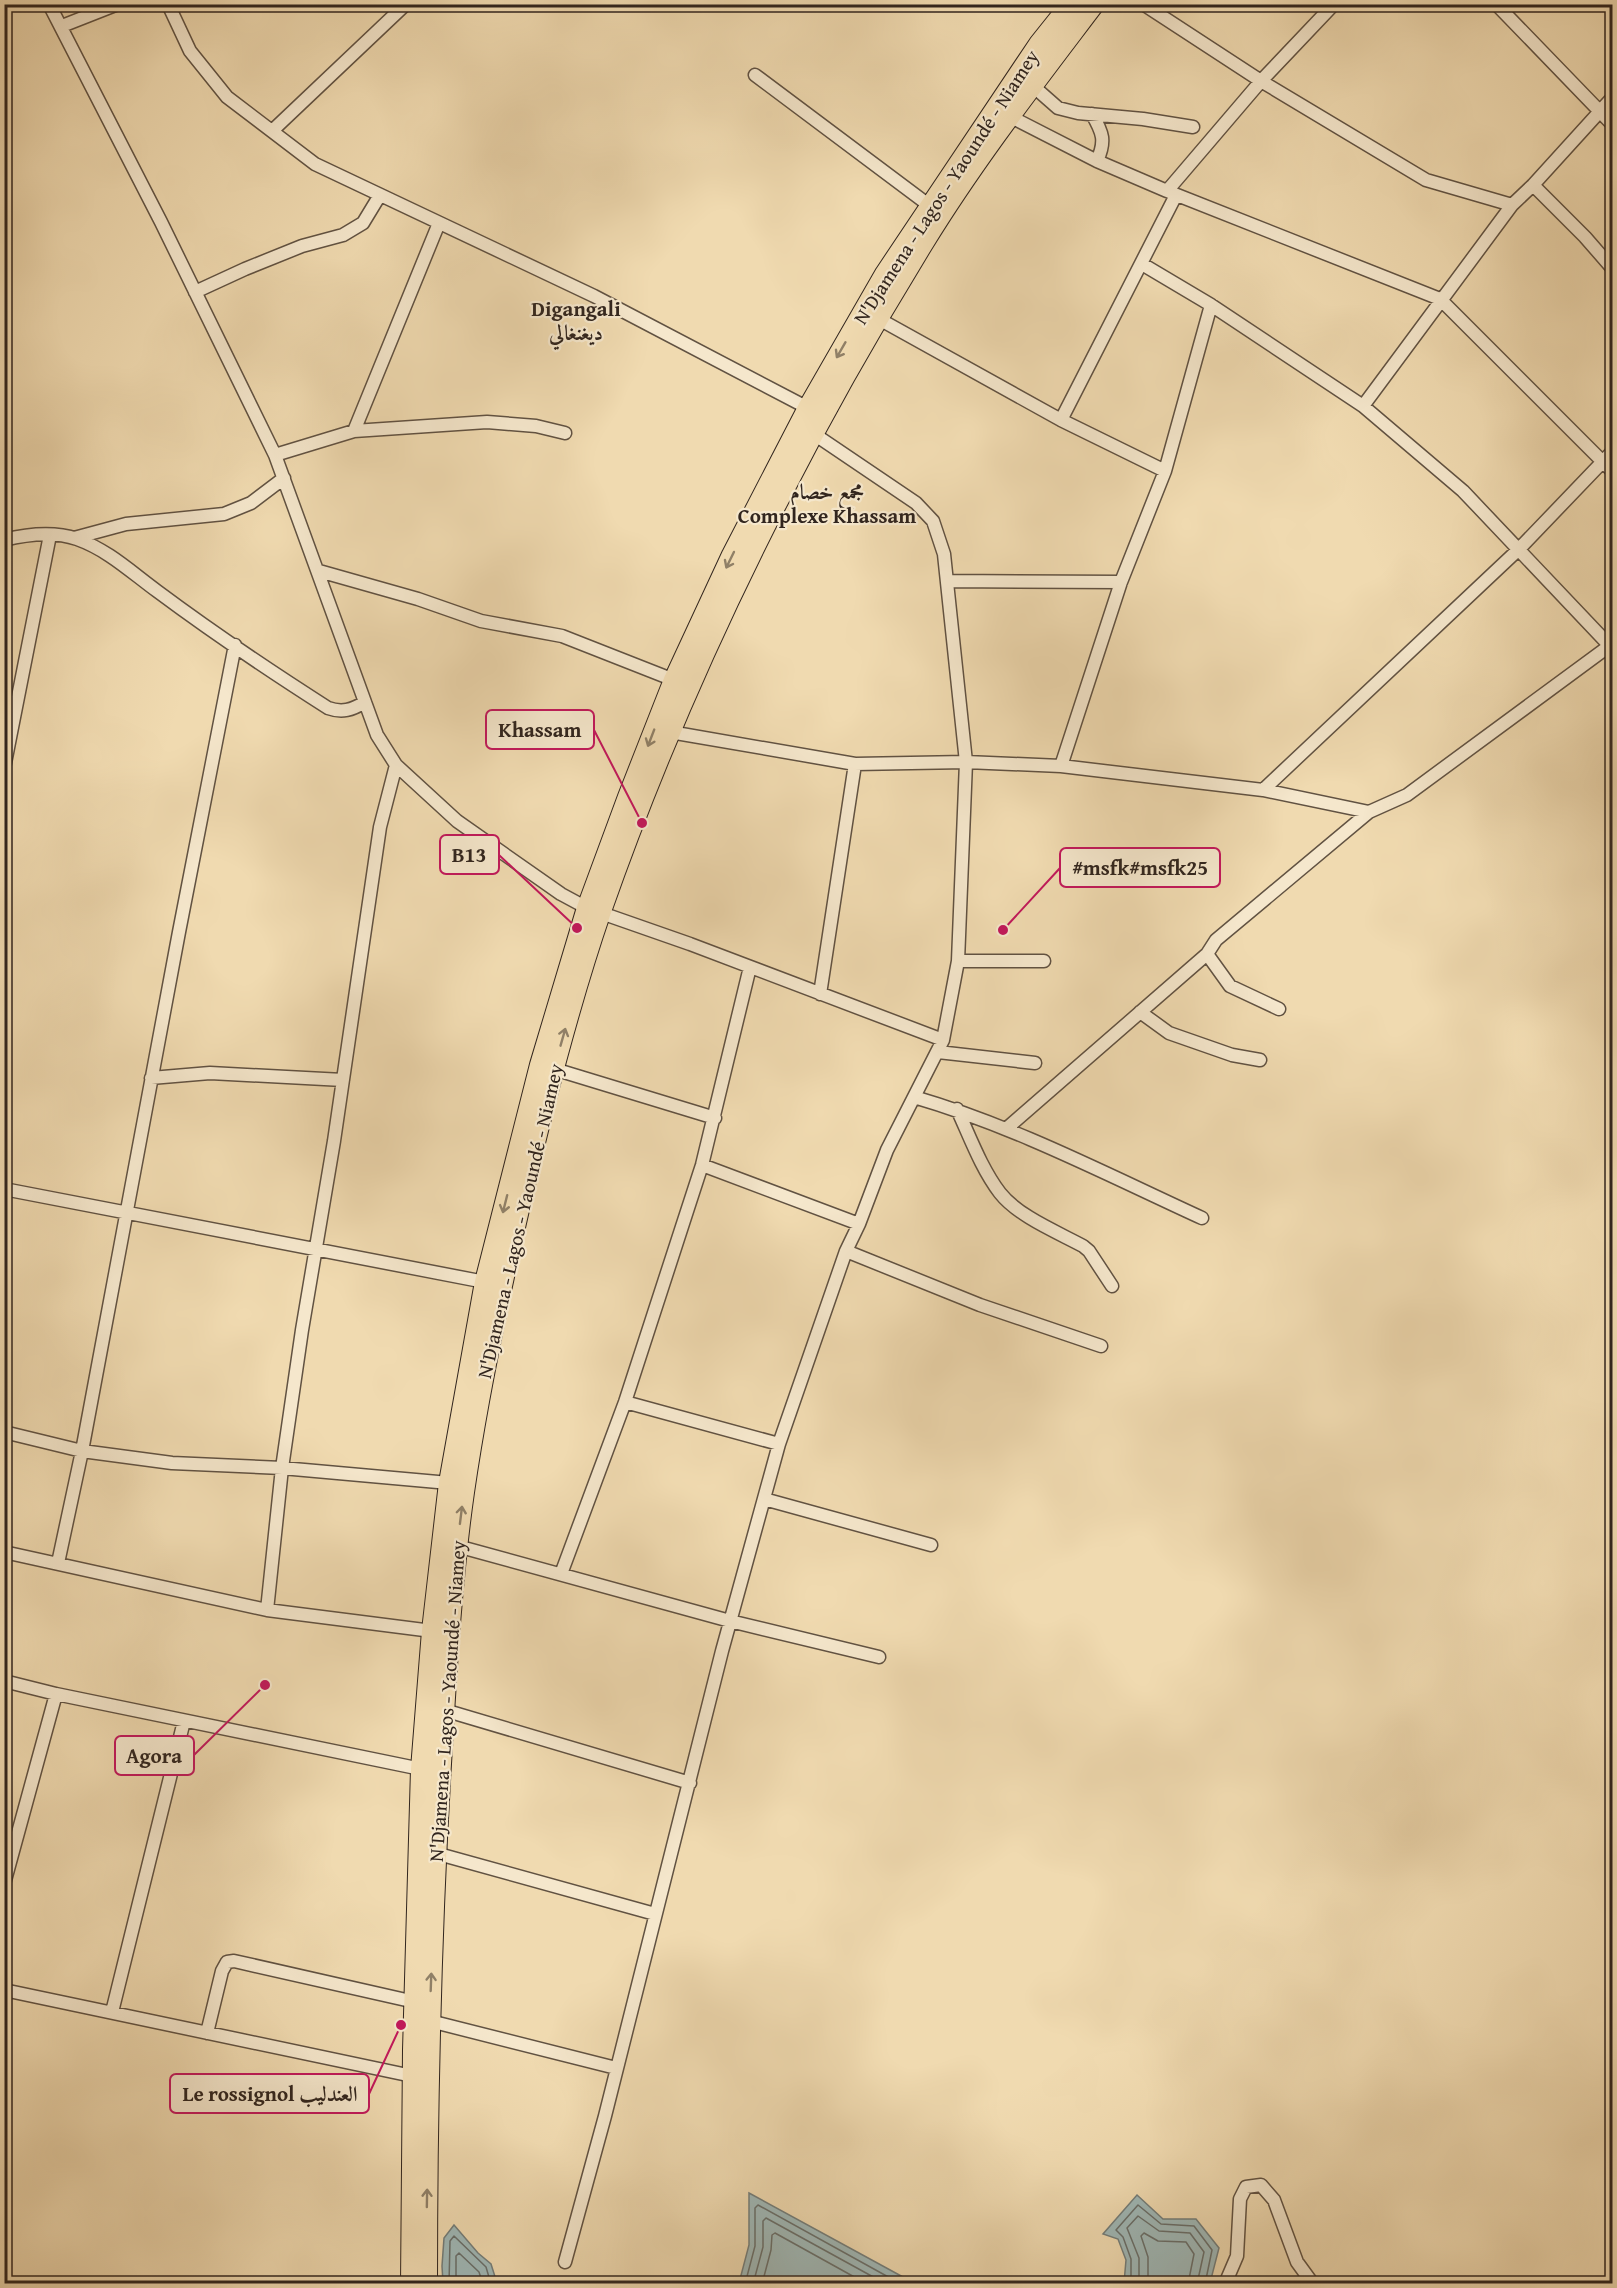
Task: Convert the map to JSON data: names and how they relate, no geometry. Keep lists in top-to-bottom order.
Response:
{
  "streets": {
    "highway": ["N'Djamena - Lagos - Yaoundé - Niamey"]
  },
  "districts": ["Digangali ديغنغالي", "مجمع خصام Complexe Khassam"],
  "places": [
    "Khassam",
    "B13",
    "#msfk#msfk25",
    "Agora",
    "Le rossignol العندليب"
  ]
}
